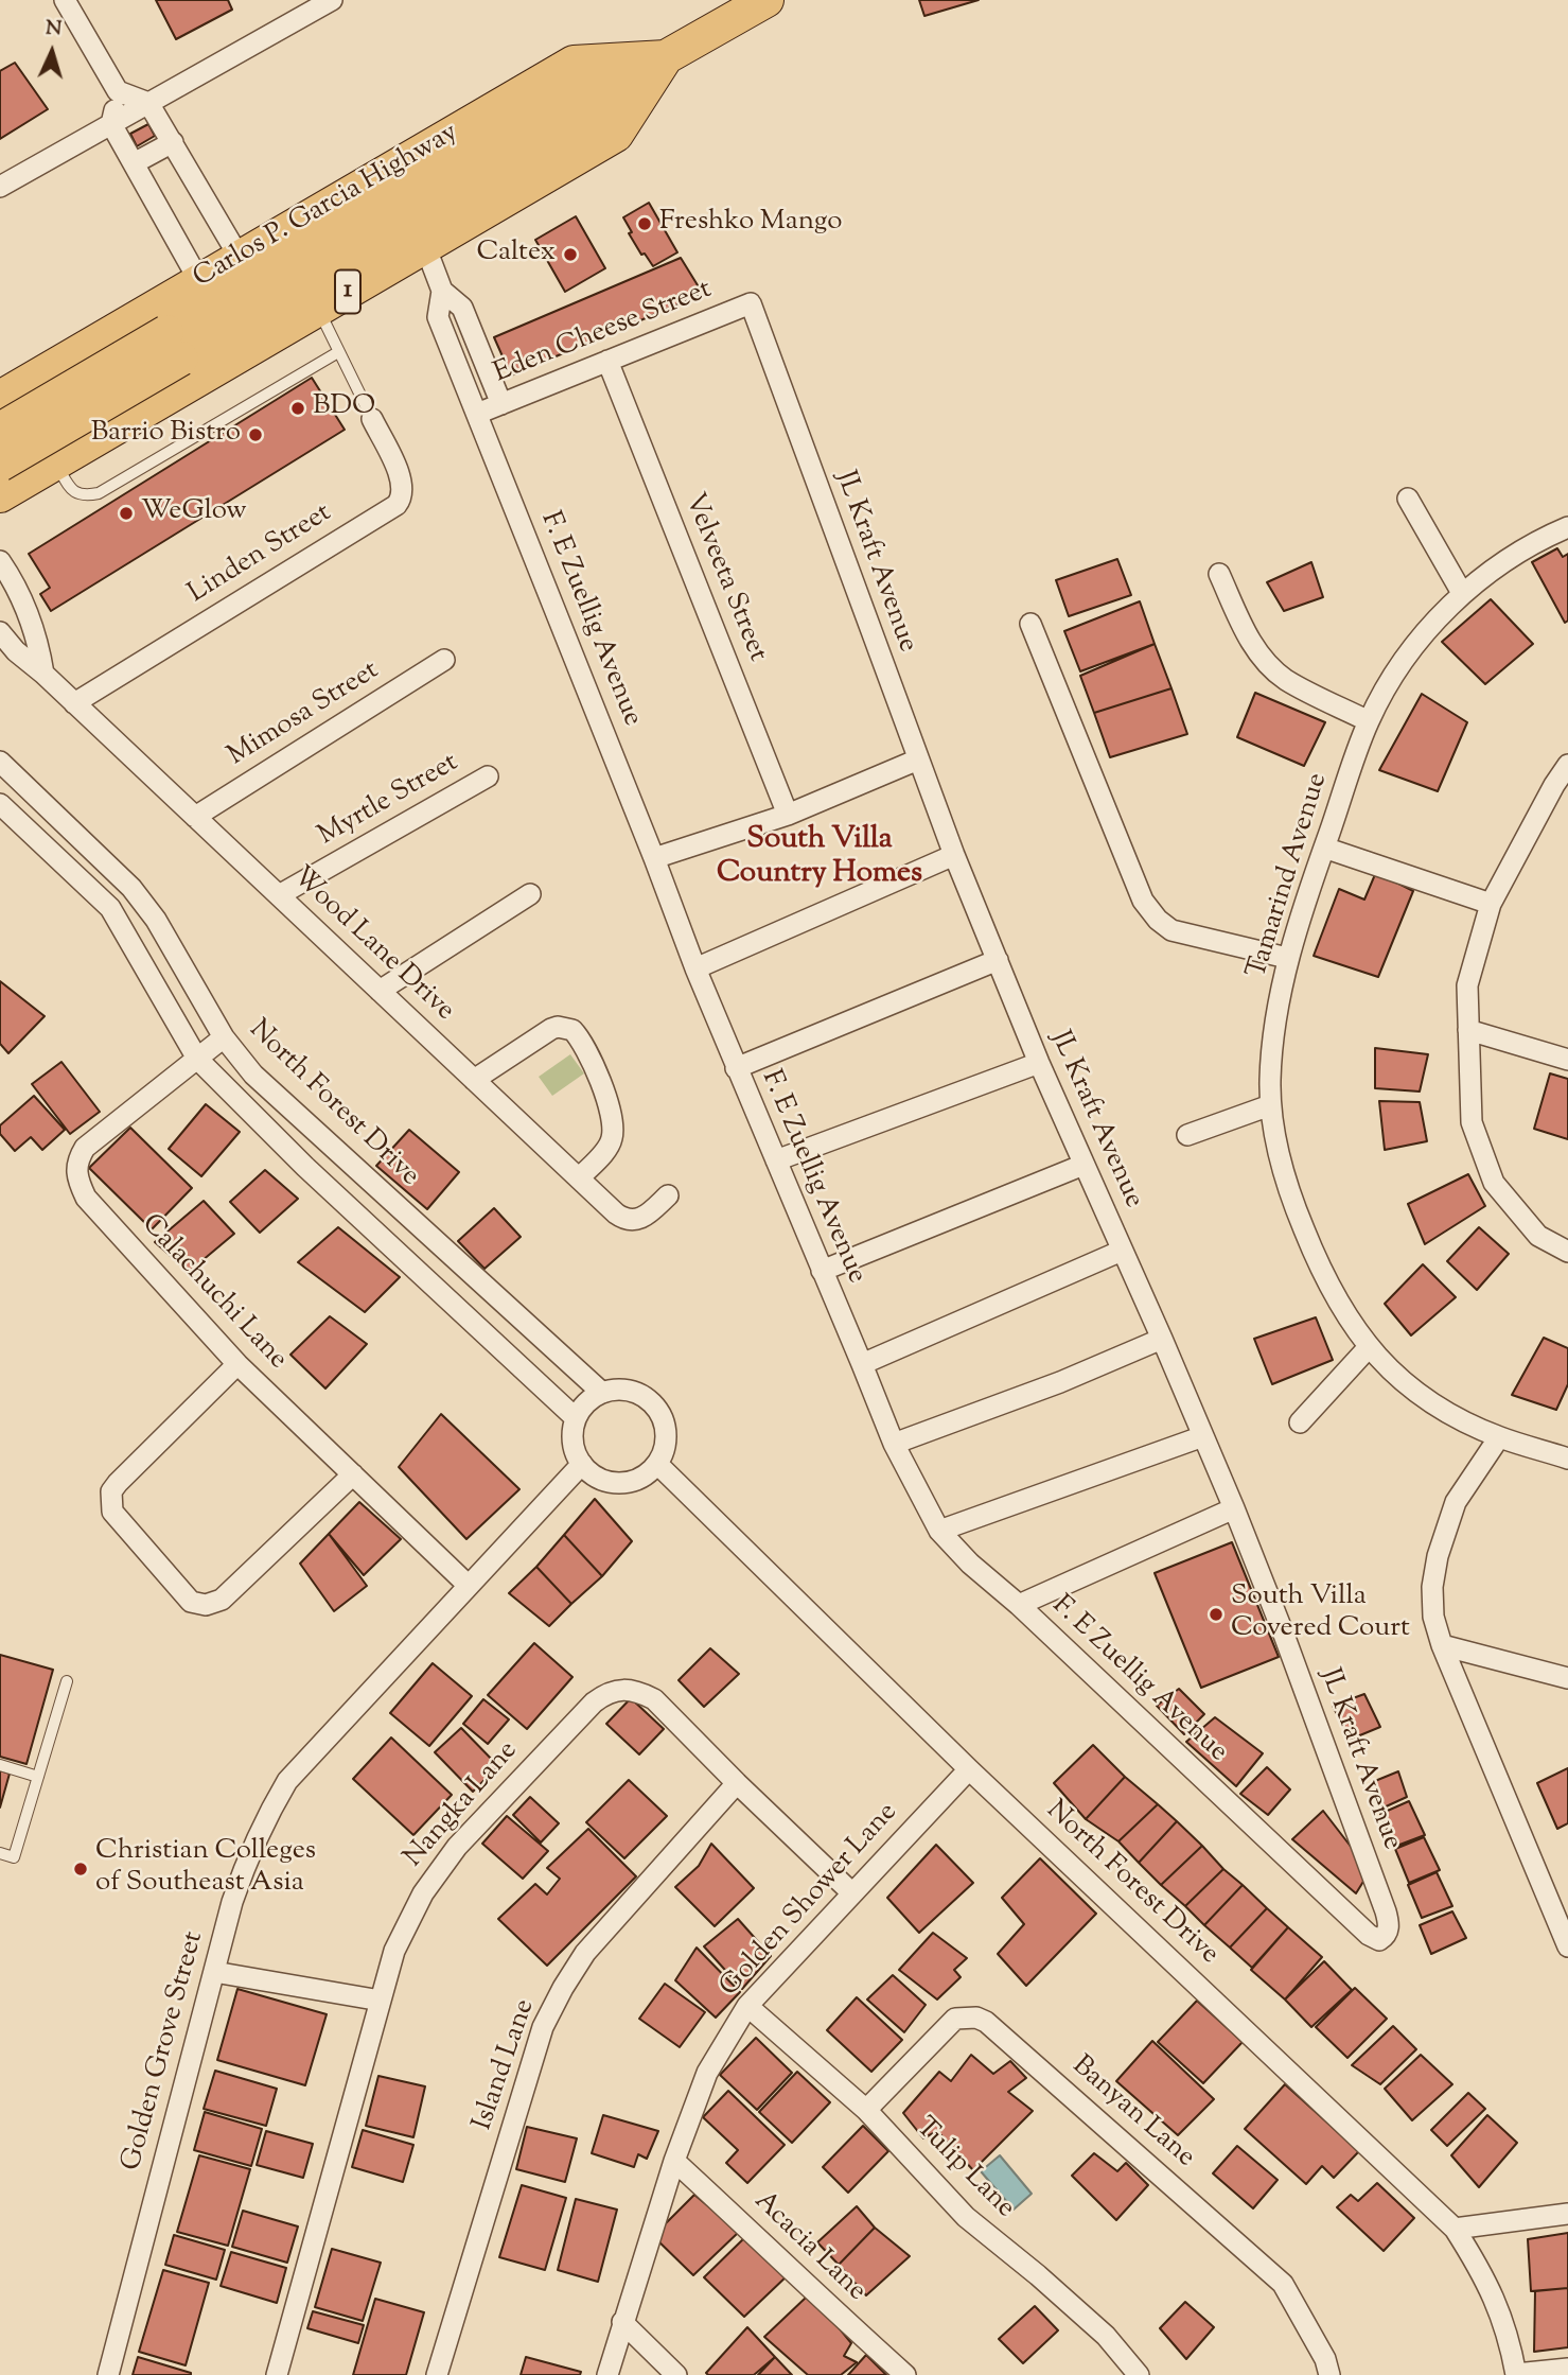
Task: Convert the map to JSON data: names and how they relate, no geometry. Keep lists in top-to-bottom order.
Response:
{
  "streets": {
    "highway": ["Carlos P. Garcia Highway", "1"],
    "street": [
      "Eden Cheese Street",
      "Linden Street",
      "JL Kraft Avenue",
      "Velveeta Street",
      "F. E Zuellig Avenue",
      "Mimosa Street",
      "Myrtle Street",
      "Tamarind Avenue",
      "Wood Lane Drive",
      "North Forest Drive",
      "Calachuchi Lane",
      "Nangka Lane",
      "Golden Shower Lane",
      "Golden Grove Street",
      "Island Lane",
      "Banyan Lane",
      "Tulip Lane",
      "Acacia Lane"
    ]
  },
  "crossings": [
    ["Carlos P. Garcia Highway", "F. E Zuellig Avenue"],
    ["Eden Cheese Street", "JL Kraft Avenue"],
    ["Eden Cheese Street", "Velveeta Street"],
    ["Eden Cheese Street", "F. E Zuellig Avenue"],
    ["Linden Street", "Wood Lane Drive"],
    ["JL Kraft Avenue", "F. E Zuellig Avenue"],
    ["Mimosa Street", "Wood Lane Drive"],
    ["Myrtle Street", "Wood Lane Drive"],
    ["North Forest Drive", "Calachuchi Lane"],
    ["North Forest Drive", "Golden Shower Lane"],
    ["North Forest Drive", "Golden Grove Street"],
    ["Calachuchi Lane", "Golden Grove Street"],
    ["Nangka Lane", "Golden Shower Lane"],
    ["Nangka Lane", "Island Lane"],
    ["Golden Shower Lane", "Tulip Lane"],
    ["Golden Shower Lane", "Acacia Lane"],
    ["Banyan Lane", "Tulip Lane"]
  ],
  "districts": ["South Villa Country Homes"],
  "places": [
    "Freshko Mango",
    "Caltex",
    "BDO",
    "Barrio Bistro",
    "WeGlow",
    "South Villa Covered Court",
    "Christian Colleges of Southeast Asia"
  ],
  "north": "top"
}
